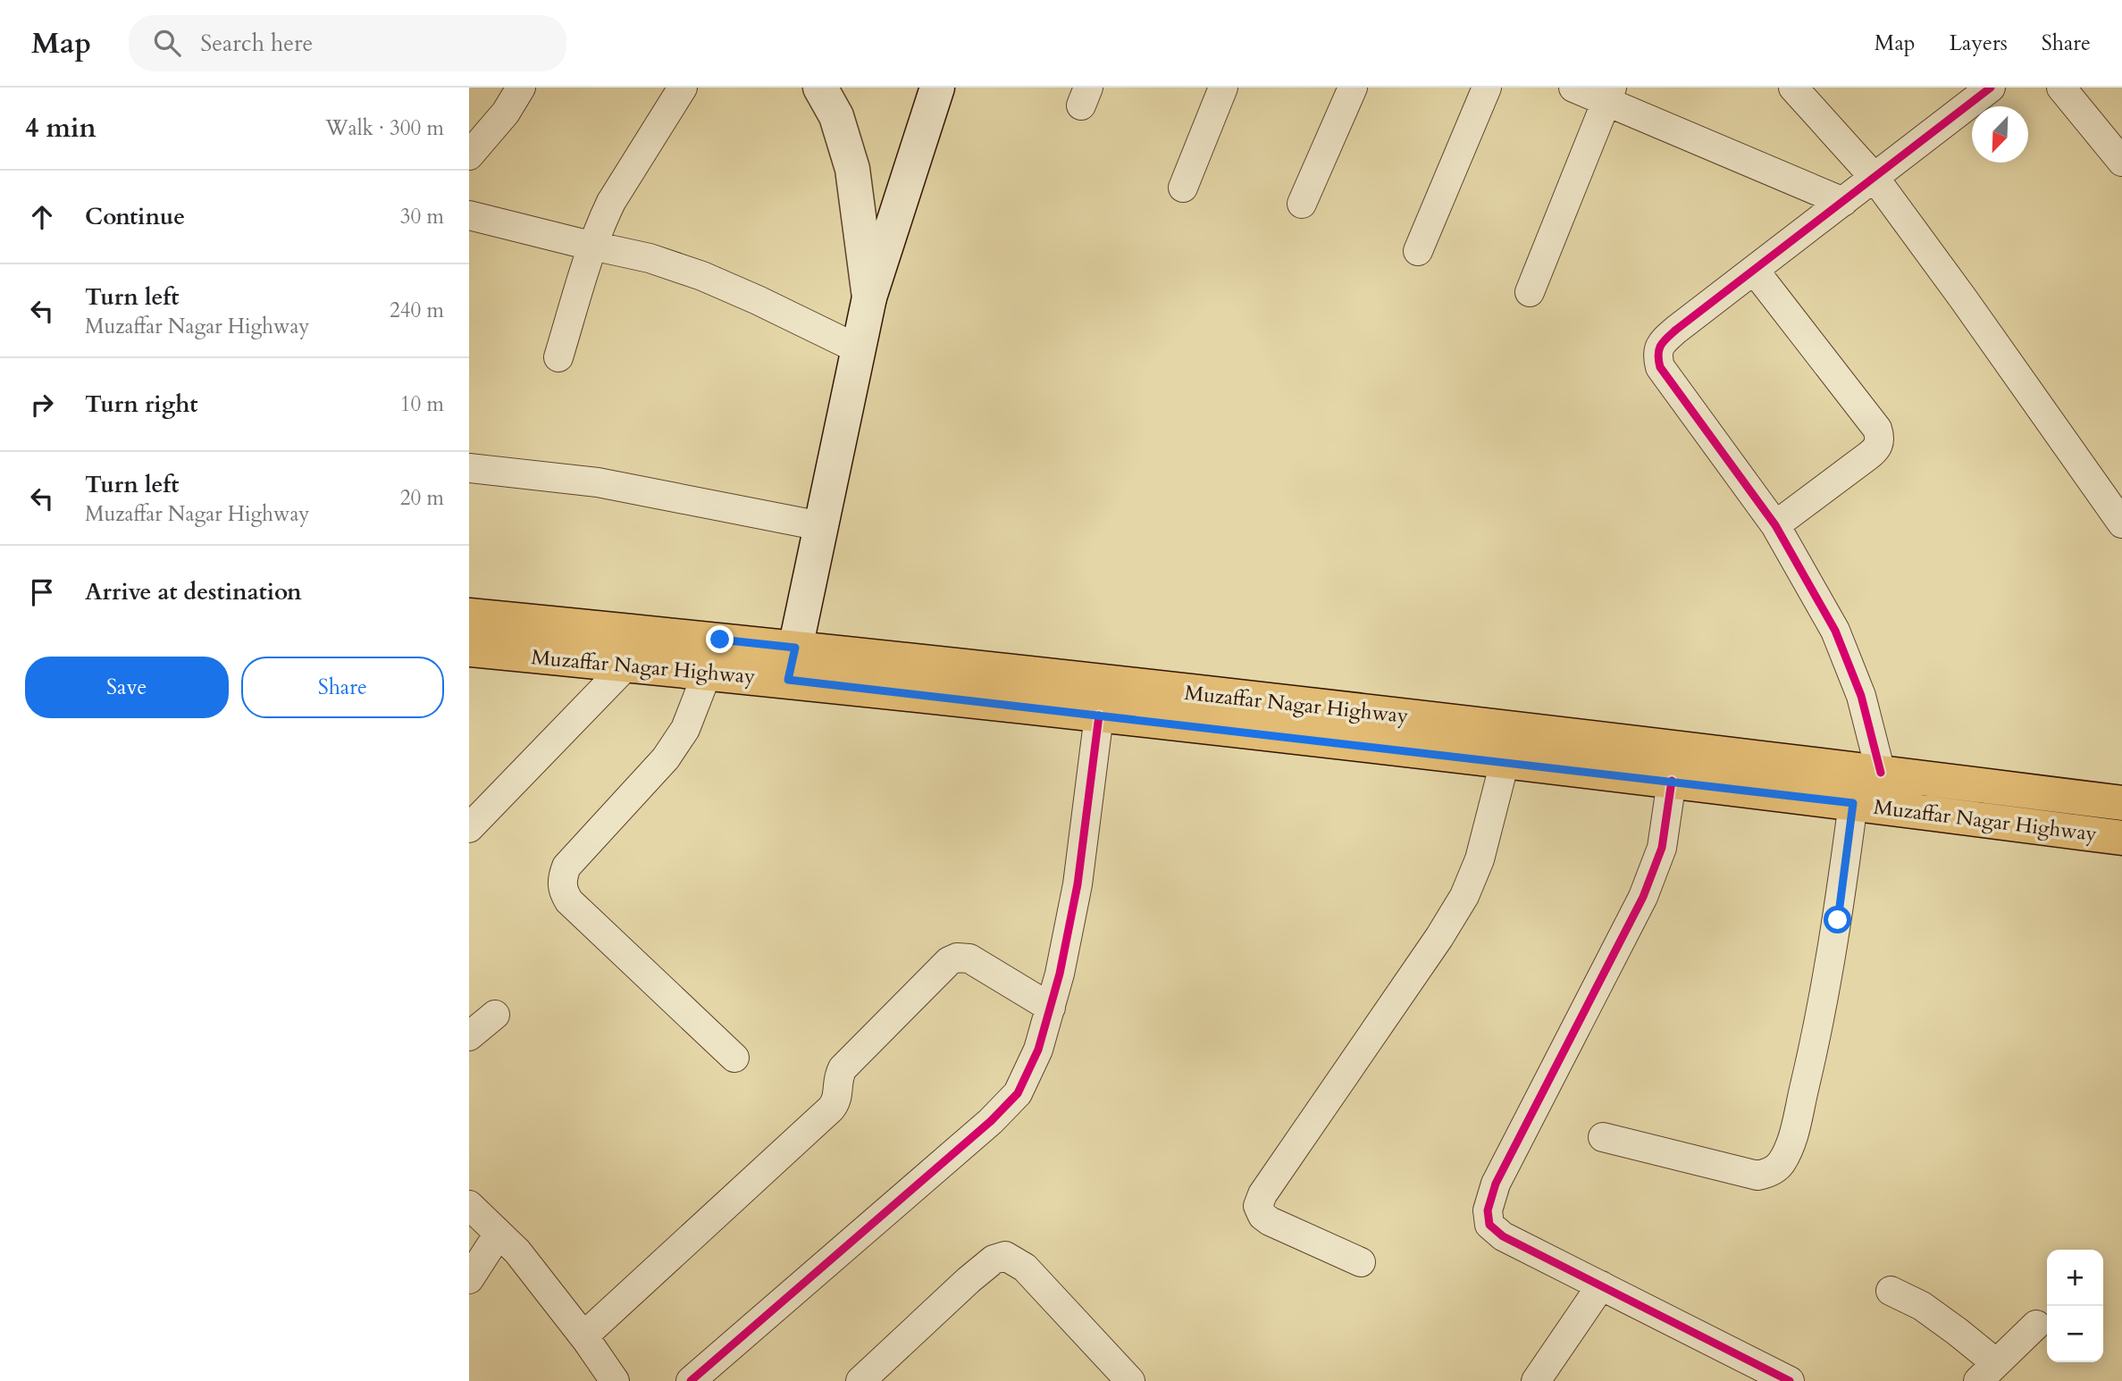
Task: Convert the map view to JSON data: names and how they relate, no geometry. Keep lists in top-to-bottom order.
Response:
{
  "streets": {
    "main road": ["Muzaffar Nagar Highway"]
  },
  "north": "bottom left",
  "page": {
    "header": "Map",
    "search": "Search here",
    "nav": ["Map", "Layers", "Share"],
    "heading": ["4 min", "Walk · 300 m"],
    "list": [
      ["Continue", "30 m"],
      ["Turn left", "Muzaffar Nagar Highway", "240 m"],
      ["Turn right", "10 m"],
      ["Turn left", "Muzaffar Nagar Highway", "20 m"],
      "Arrive at destination"
    ],
    "buttons": ["Save", "Share"],
    "map_buttons": ["+", "−"]
  }
}
